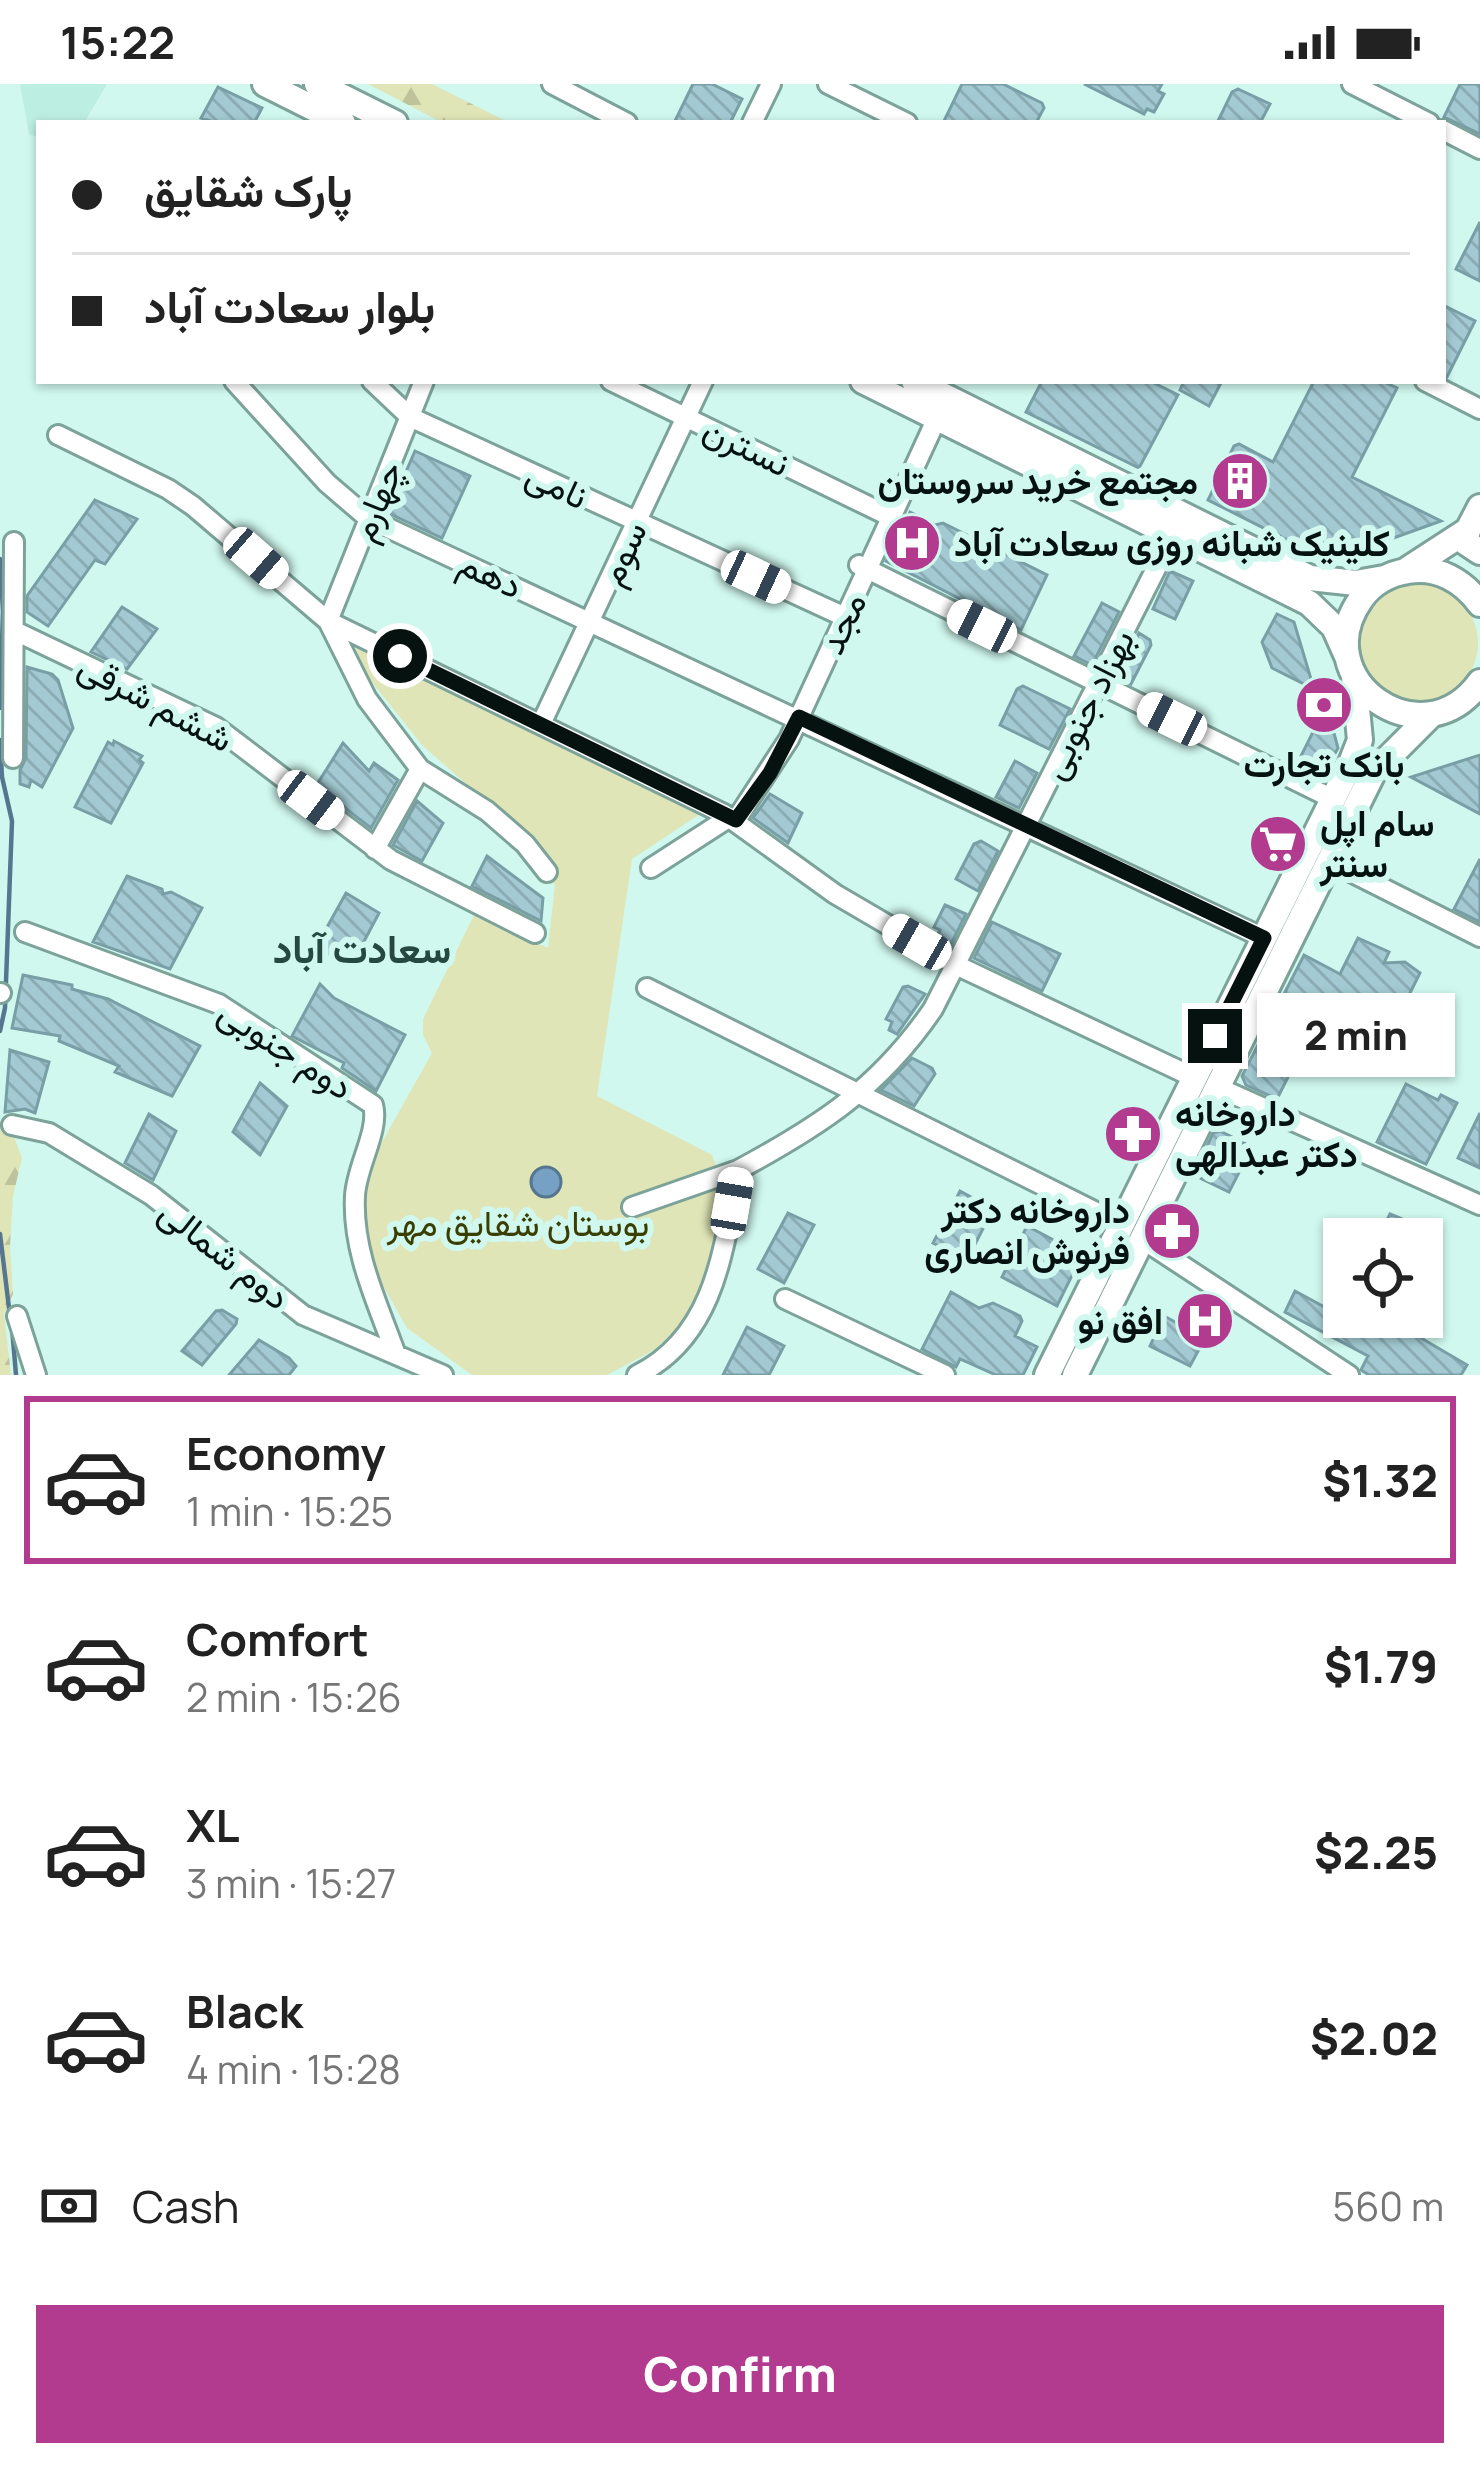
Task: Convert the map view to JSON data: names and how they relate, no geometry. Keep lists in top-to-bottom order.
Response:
{
  "streets": {
    "street": [
      "نسترن",
      "نامی",
      "چهارم",
      "سوم",
      "دهم",
      "مجد",
      "ششم شرقی",
      "بهزاد جنوبی",
      "دوم جنوبی",
      "دوم شمالی"
    ]
  },
  "crossings": [
    ["نسترن", "سوم"],
    ["نسترن", "مجد"],
    ["نامی", "چهارم"],
    ["نامی", "سوم"],
    ["نامی", "مجد"],
    ["چهارم", "دهم"],
    ["سوم", "دهم"],
    ["دهم", "مجد"],
    ["دهم", "بهزاد جنوبی"],
    ["دوم جنوبی", "دوم شمالی"]
  ],
  "districts": ["سعادت آباد"],
  "parks": ["بوستان شقایق مهر"],
  "places": {
    "building": ["مجتمع خرید سروستان"],
    "hospital": ["کلینیک شبانه روزی سعادت آباد", "افق نو"],
    "bank": ["بانک تجارت"],
    "supermarket": ["سام اپل سنتر"],
    "pharmacy": ["داروخانه دکتر عبدالهی", "داروخانه دکتر فرنوش انصاری"]
  },
  "page": {
    "status": "15:22",
    "banner": ["پارک شقایق", "بلوار سعادت آباد"],
    "bubble": "2 min",
    "list": [
      {
        "name": "Economy",
        "note": "1 min · 15:25",
        "value": "$1.32"
      },
      {
        "name": "Comfort",
        "note": "2 min · 15:26",
        "value": "$1.79"
      },
      {
        "name": "XL",
        "note": "3 min · 15:27",
        "value": "$2.25"
      },
      {
        "name": "Black",
        "note": "4 min · 15:28",
        "value": "$2.02"
      }
    ],
    "pay": ["Cash", "560 m"],
    "buttons": "Confirm"
  }
}
